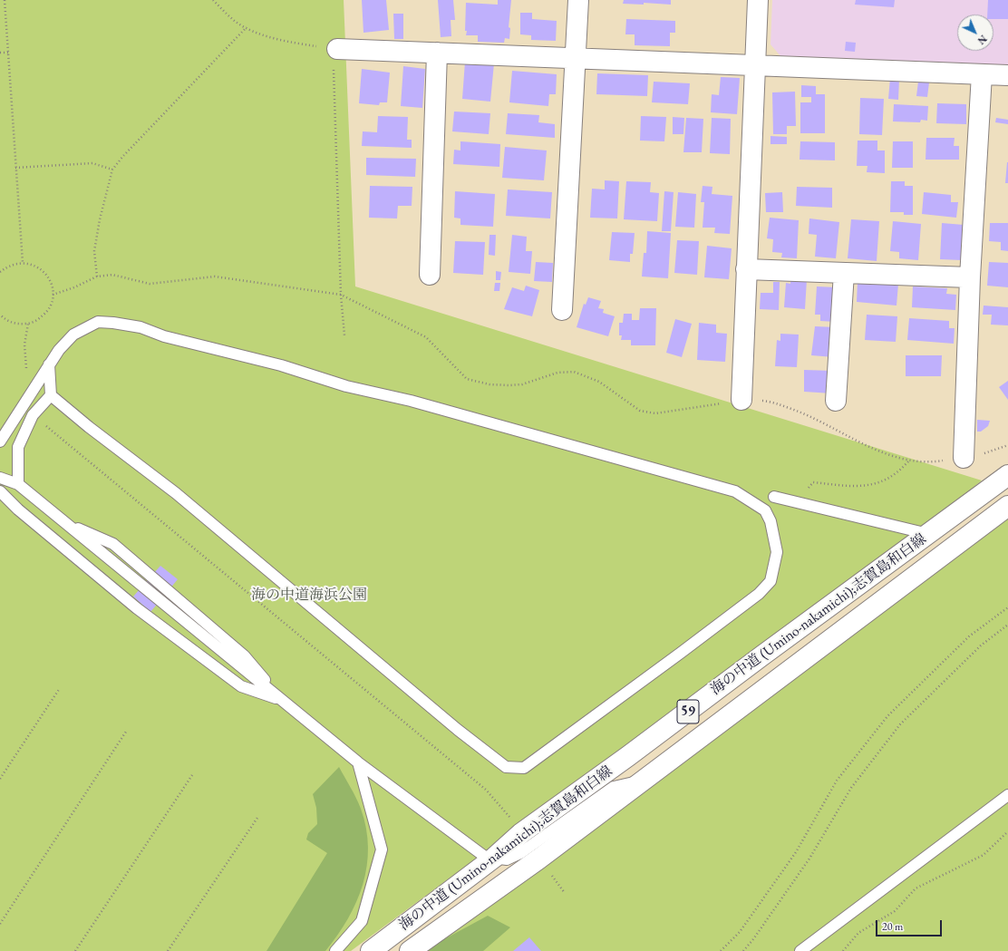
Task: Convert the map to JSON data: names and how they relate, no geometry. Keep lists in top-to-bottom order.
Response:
{
  "streets": {
    "street": ["海の中道 (Umino-nakamichi);志賀島和白線", "59"]
  },
  "parks": ["海の中道海浜公園"],
  "scale_bar": "20 m",
  "north": "bottom right"
}
